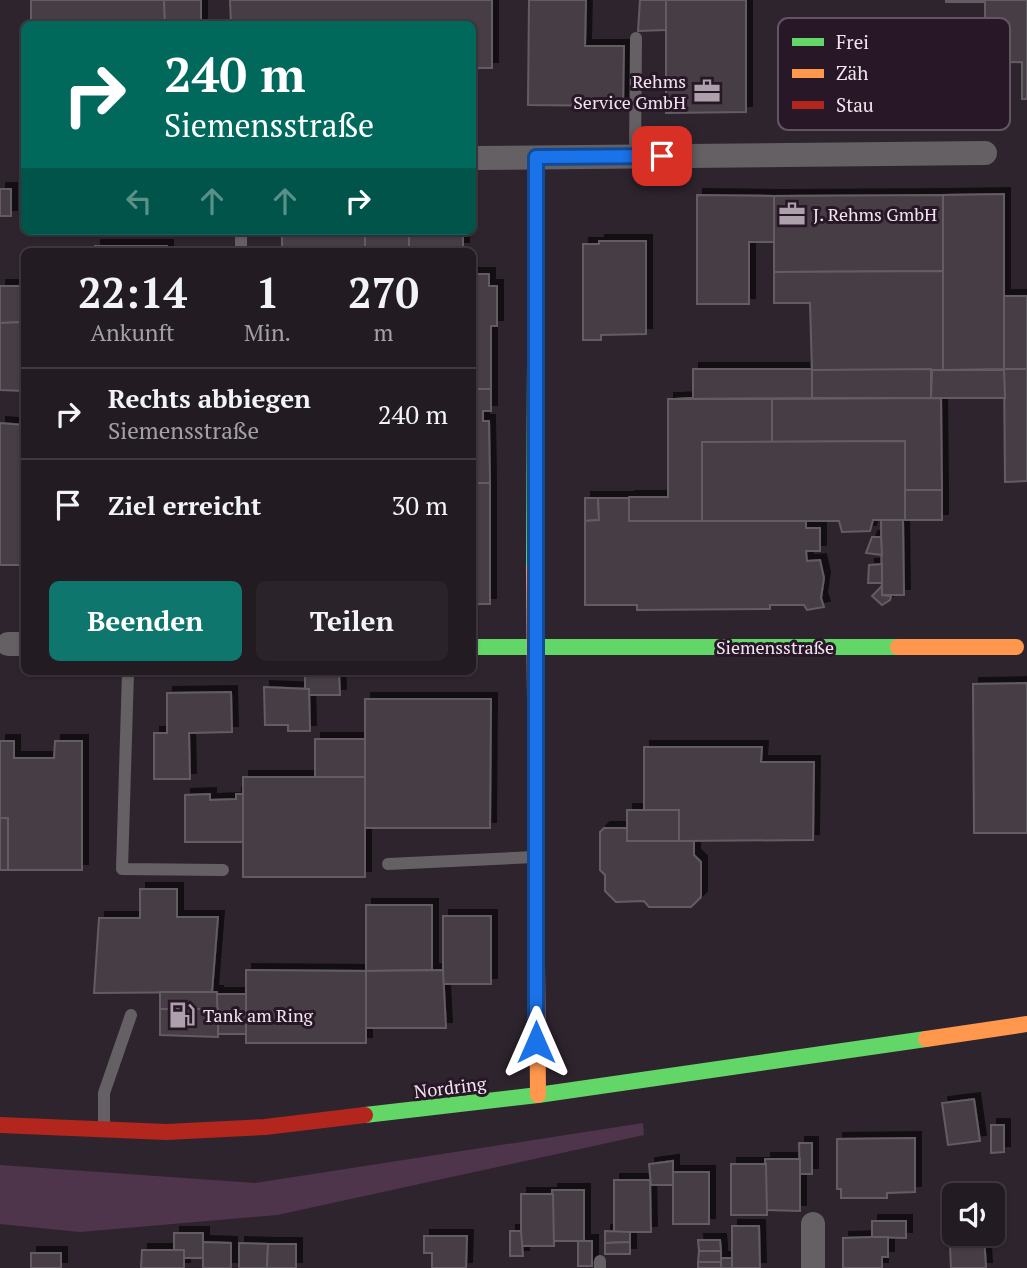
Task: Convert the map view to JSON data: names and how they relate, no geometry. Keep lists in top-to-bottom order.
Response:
{
  "streets": {
    "street": ["Siemensstraße", "Nordring"]
  },
  "places": {
    "office": ["Rehms Service GmbH", "J. Rehms GmbH"],
    "fuel station": ["Tank am Ring"]
  },
  "legend": ["Frei", "Zäh", "Stau"],
  "page": {
    "turn": ["240 m", "Siemensstraße"],
    "eta": [
      "22:14",
      "Ankunft",
      "1",
      "Min.",
      "270",
      "m"
    ],
    "list": [
      {
        "name": "Rechts abbiegen",
        "note": "Siemensstraße",
        "value": "240 m"
      },
      {
        "name": "Ziel erreicht",
        "value": "30 m"
      }
    ],
    "buttons": ["Beenden", "Teilen"]
  }
}
